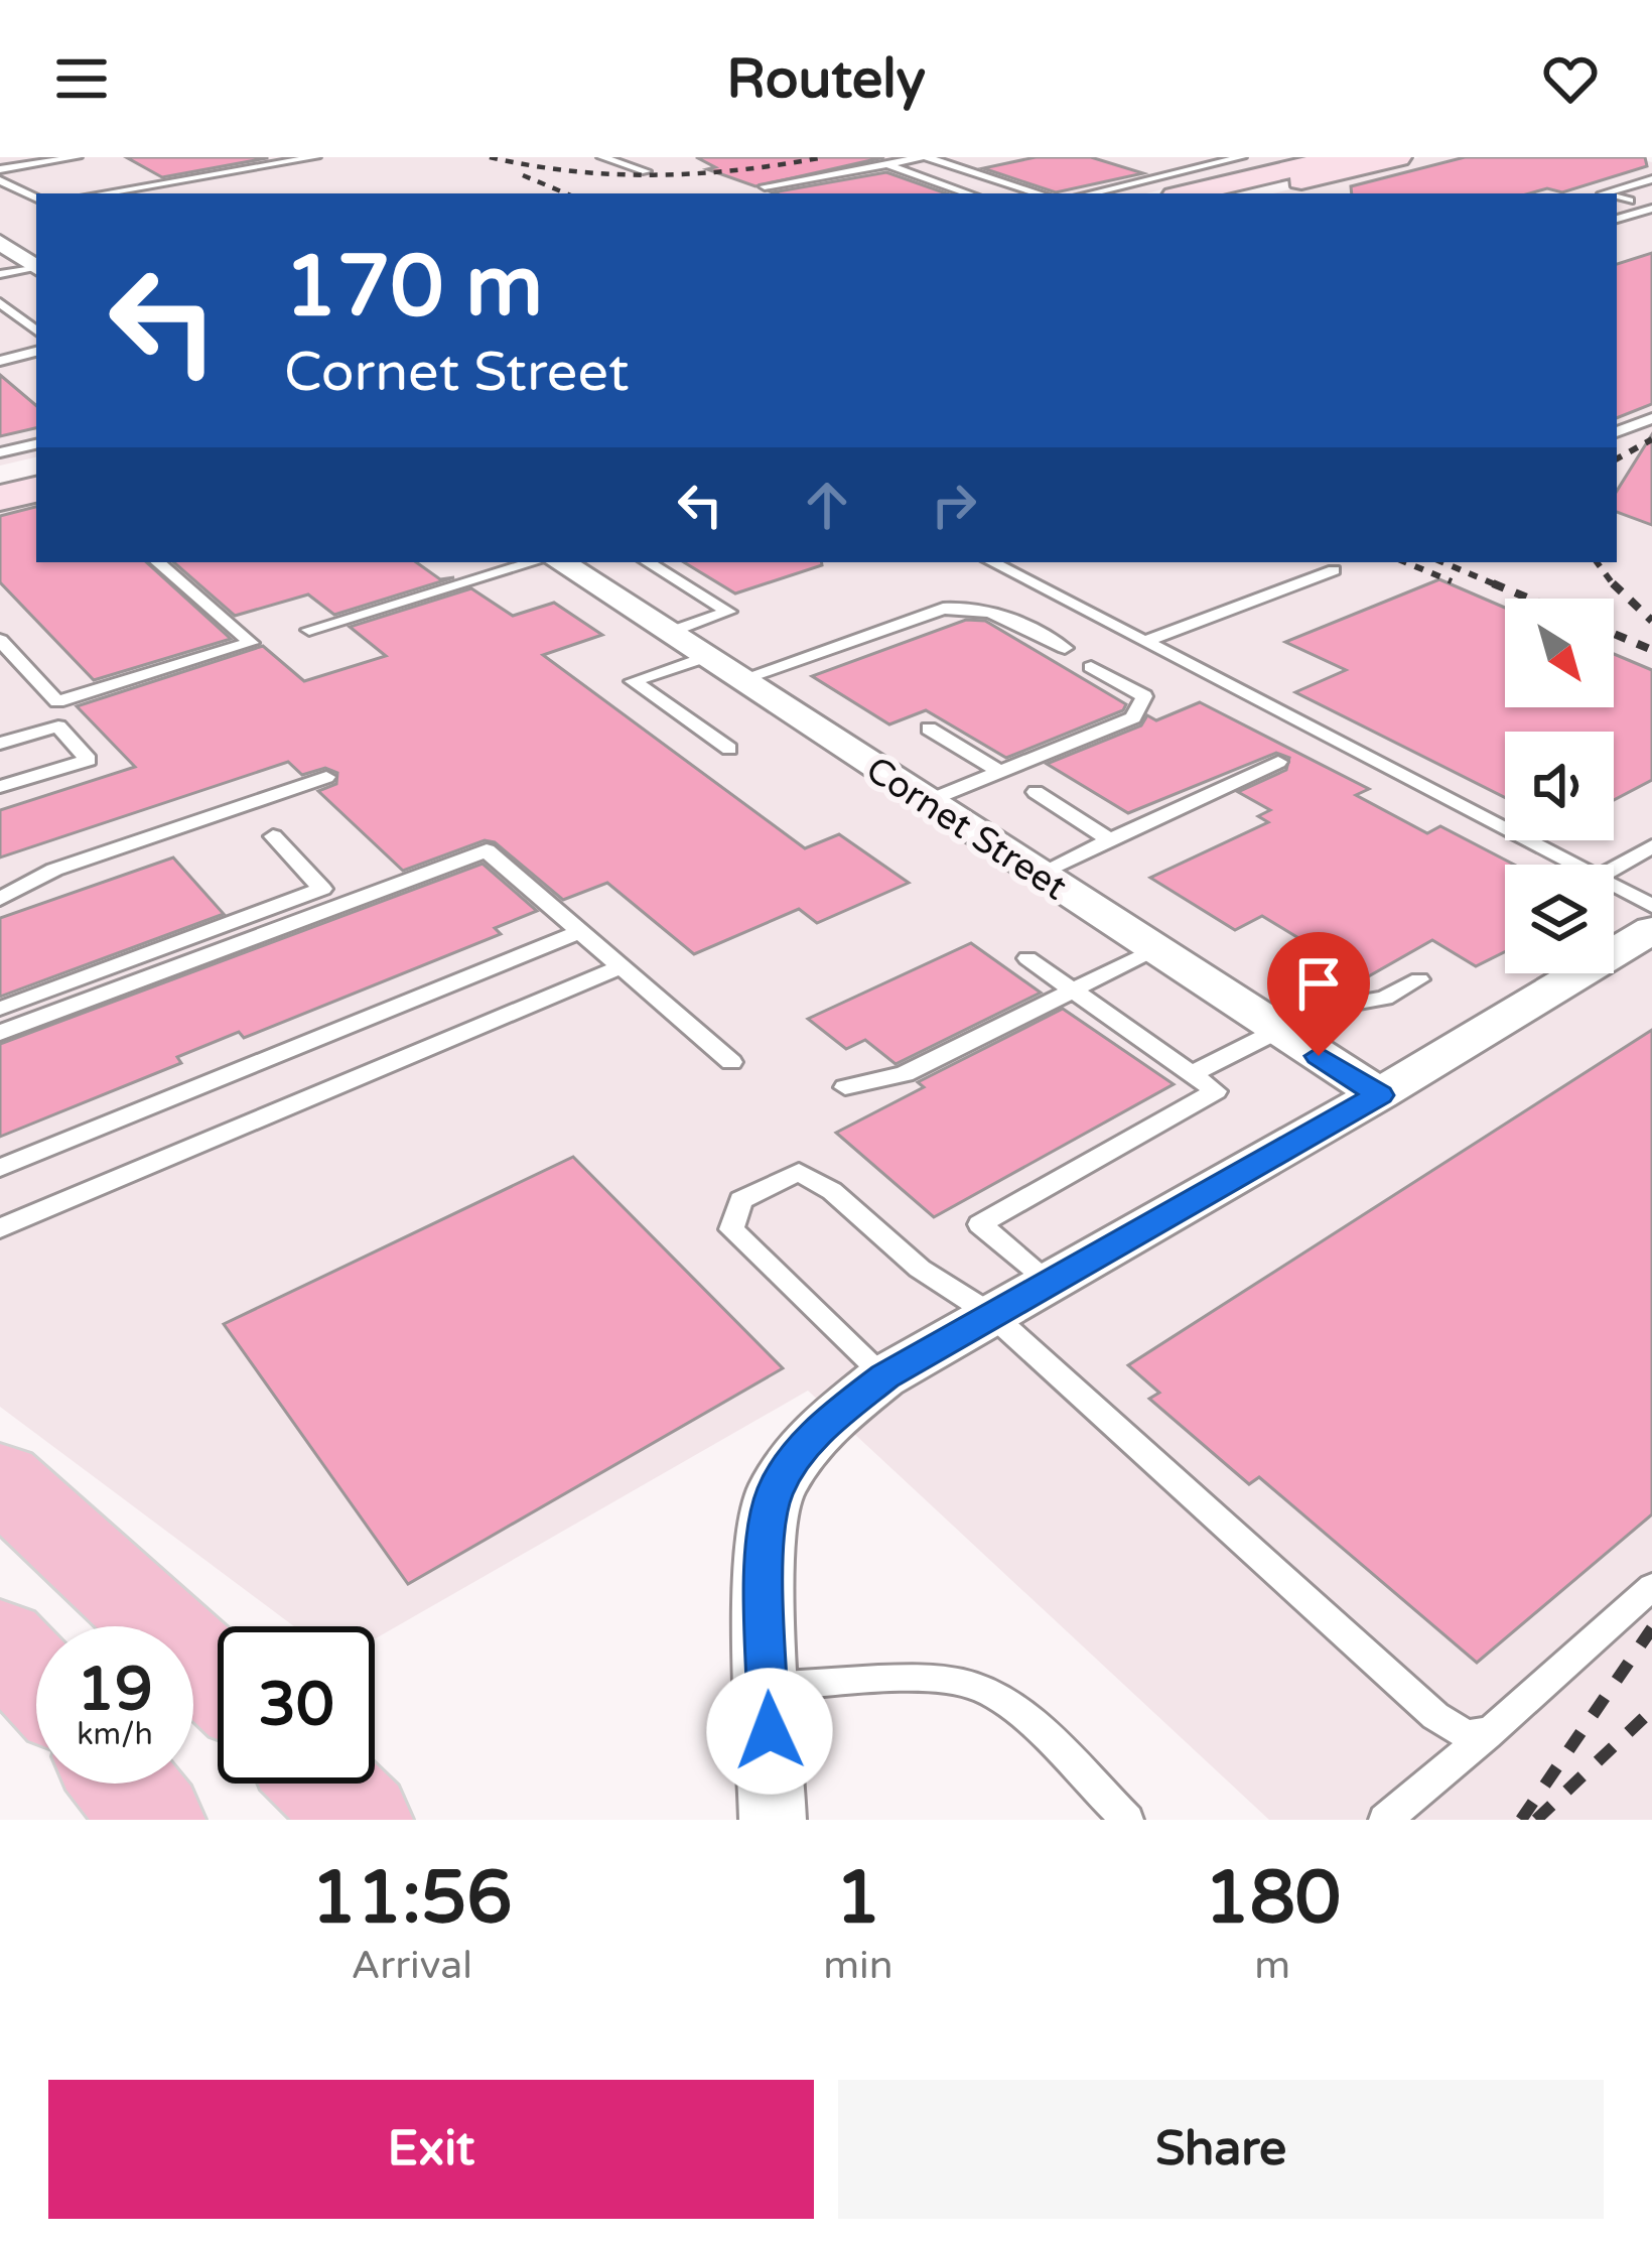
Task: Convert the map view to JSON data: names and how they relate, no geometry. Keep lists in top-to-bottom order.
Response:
{
  "streets": {
    "street": ["Cornet Street"]
  },
  "north": "bottom right",
  "page": {
    "header": "Routely",
    "turn": ["170 m", "Cornet Street"],
    "speed": "19 km/h",
    "limit": "30",
    "eta": [
      "11:56",
      "Arrival",
      "1",
      "min",
      "180",
      "m"
    ],
    "buttons": ["Exit", "Share"]
  }
}
